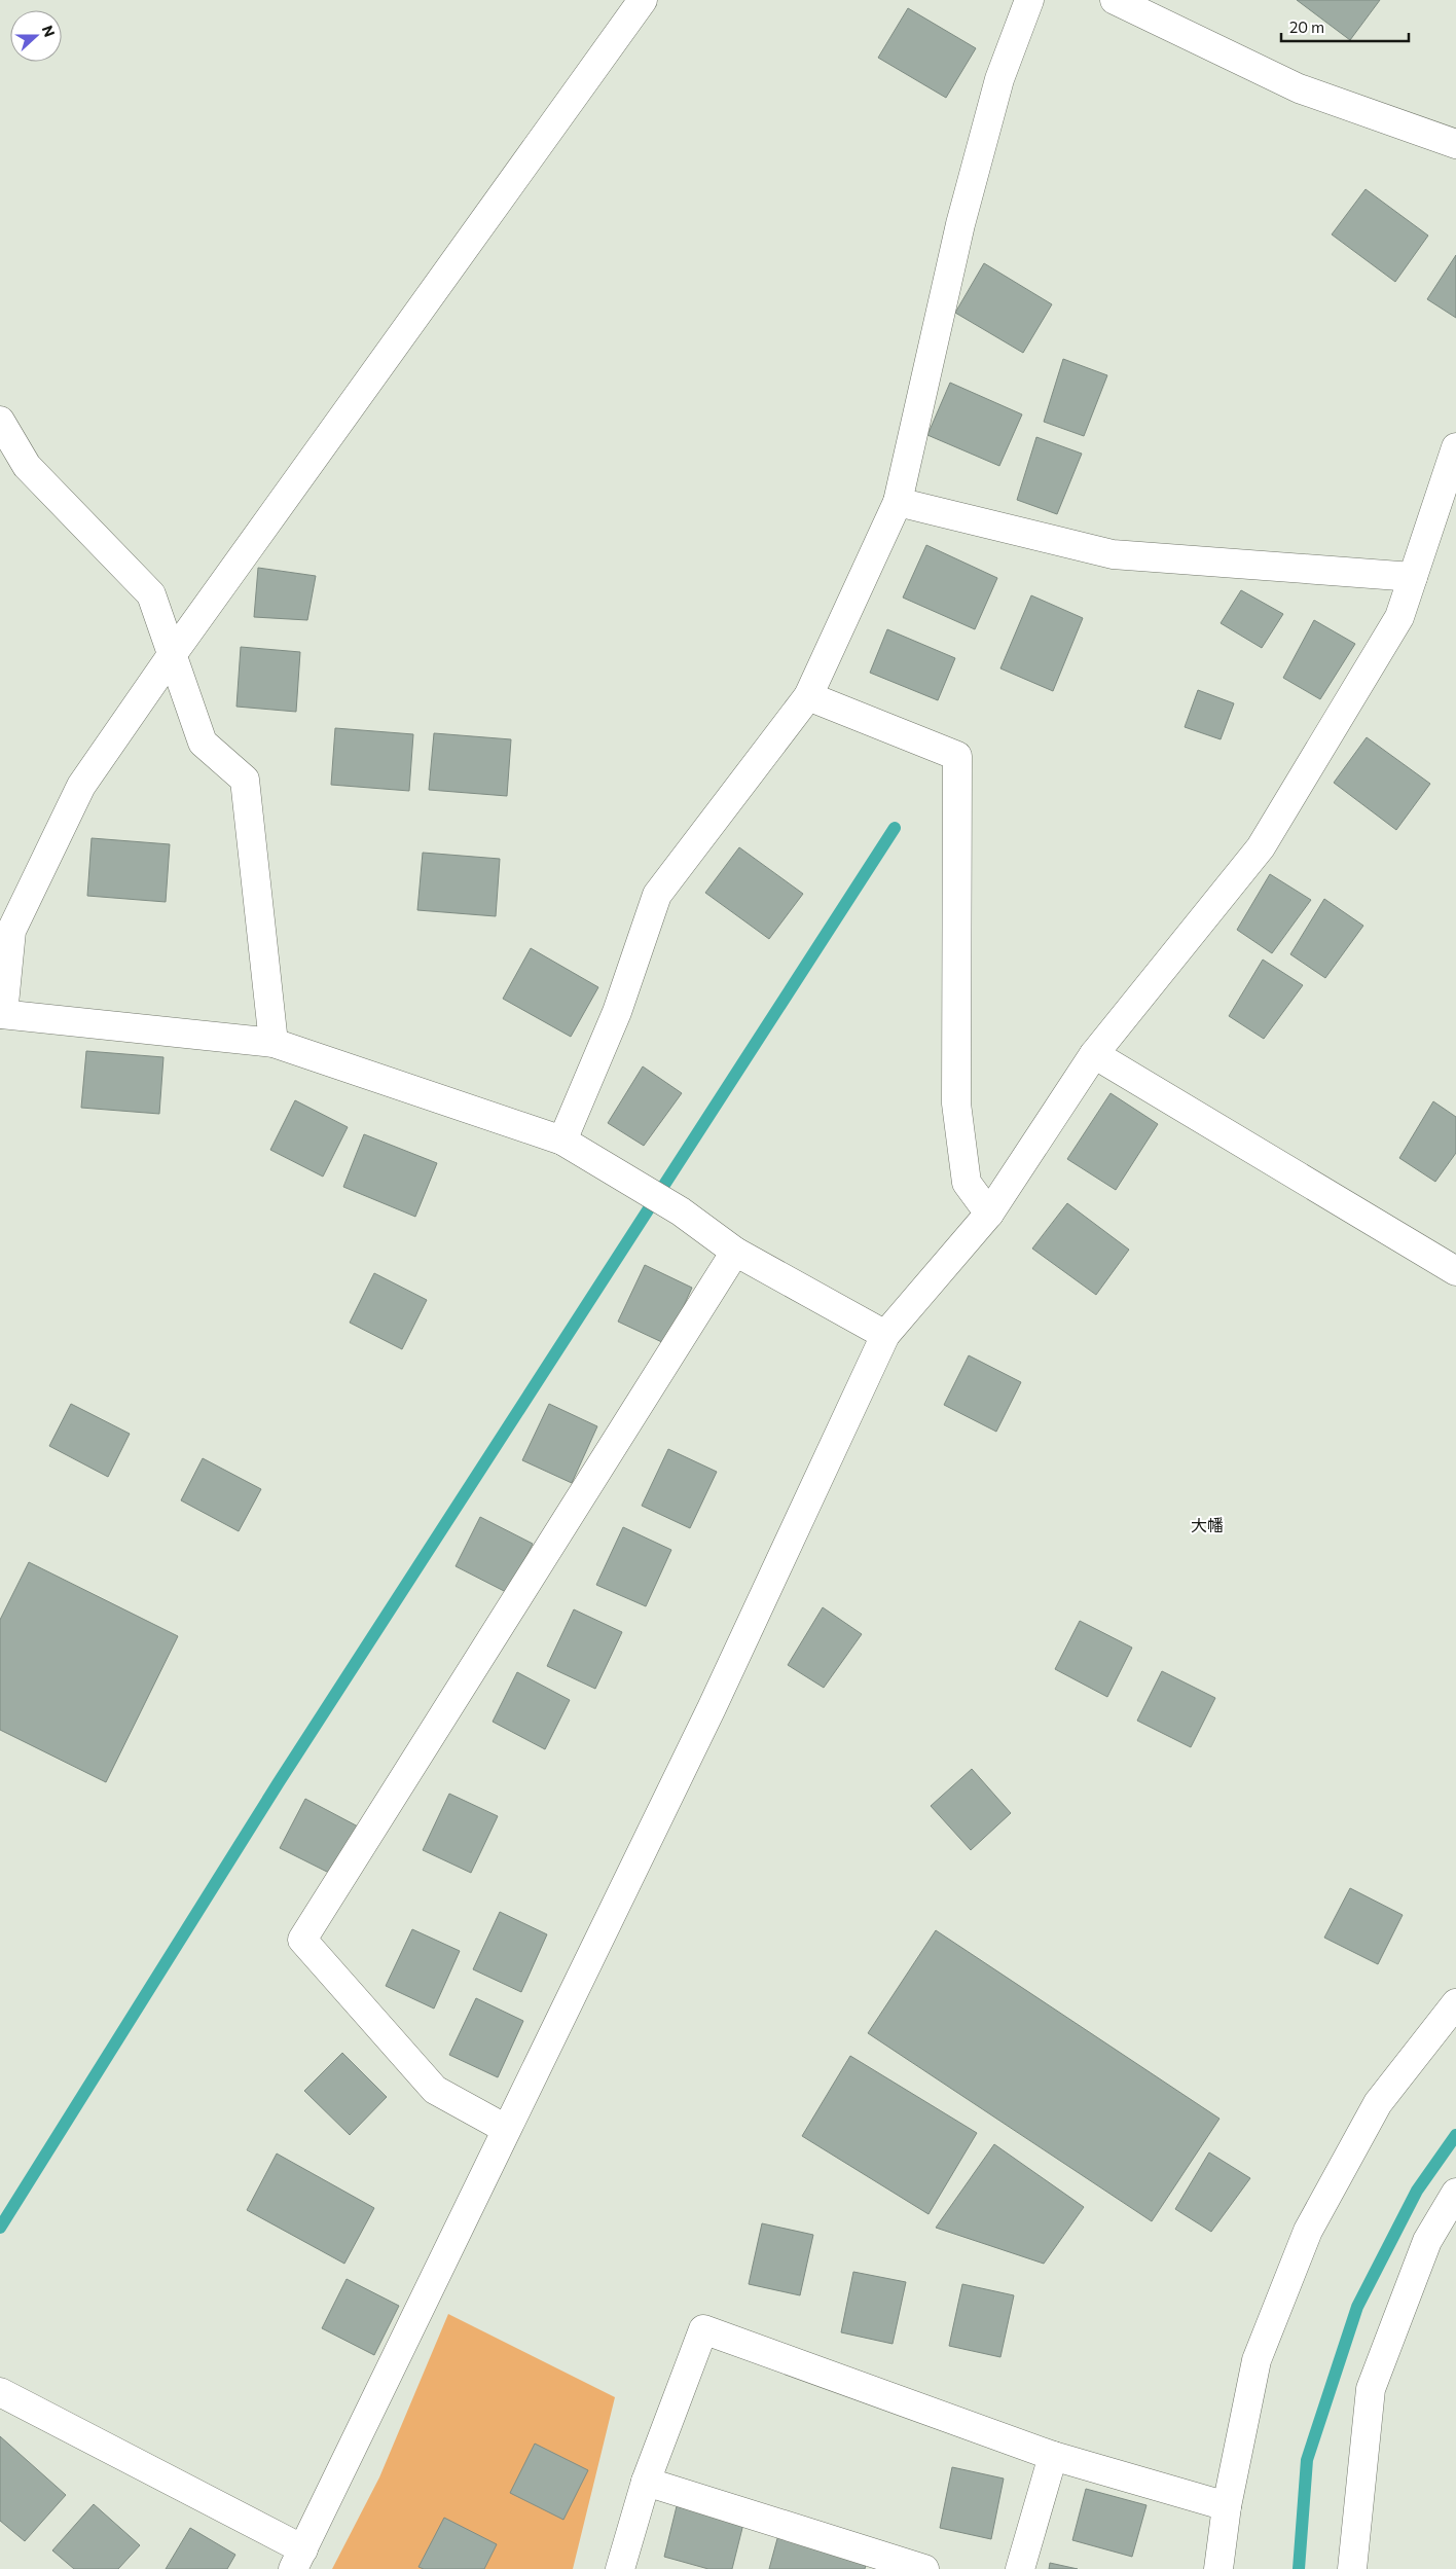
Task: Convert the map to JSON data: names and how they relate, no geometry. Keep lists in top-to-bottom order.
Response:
{
  "districts": ["大幡"],
  "scale_bar": "20 m",
  "north": "right"
}
